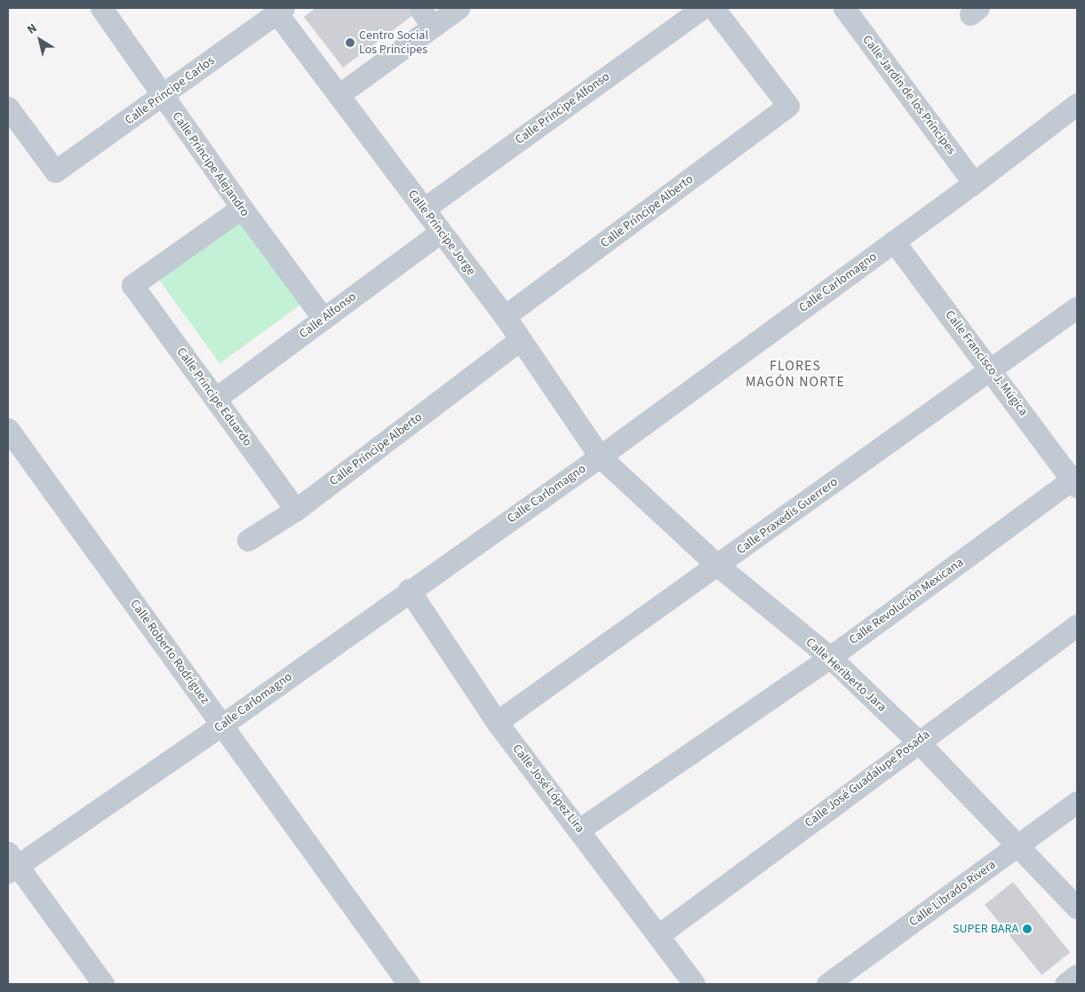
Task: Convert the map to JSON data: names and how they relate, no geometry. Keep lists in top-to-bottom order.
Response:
{
  "streets": {
    "street": [
      "Calle Príncipe Carlos",
      "Calle Jardín de los Príncipes",
      "Calle Príncipe Alfonso",
      "Calle Príncipe Alejandro",
      "Calle Príncipe Alberto",
      "Calle Príncipe Jorge",
      "Calle Carlomagno",
      "Calle Alfonso",
      "Calle Francisco J. Múgica",
      "Calle Príncipe Eduardo",
      "Calle Praxedis Guerrero",
      "Calle Revolución Mexicana",
      "Calle Roberto Rodríguez",
      "Calle Heriberto Jara",
      "Calle José Guadalupe Posada",
      "Calle José López Lira",
      "Calle Librado Rivera"
    ]
  },
  "crossings": [
    ["Calle Príncipe Carlos", "Calle Príncipe Alejandro"],
    ["Calle Príncipe Carlos", "Calle Príncipe Jorge"],
    ["Calle Jardín de los Príncipes", "Calle Carlomagno"],
    ["Calle Príncipe Alfonso", "Calle Príncipe Jorge"],
    ["Calle Príncipe Alejandro", "Calle Alfonso"],
    ["Calle Príncipe Alejandro", "Calle Príncipe Eduardo"],
    ["Calle Príncipe Alberto", "Calle Príncipe Jorge"],
    ["Calle Príncipe Alberto", "Calle Príncipe Eduardo"],
    ["Calle Príncipe Jorge", "Calle Carlomagno"],
    ["Calle Príncipe Jorge", "Calle Alfonso"],
    ["Calle Príncipe Jorge", "Calle Heriberto Jara"],
    ["Calle Carlomagno", "Calle Francisco J. Múgica"],
    ["Calle Carlomagno", "Calle Roberto Rodríguez"],
    ["Calle Carlomagno", "Calle Heriberto Jara"],
    ["Calle Carlomagno", "Calle José López Lira"],
    ["Calle Alfonso", "Calle Príncipe Eduardo"],
    ["Calle Francisco J. Múgica", "Calle Praxedis Guerrero"],
    ["Calle Francisco J. Múgica", "Calle Revolución Mexicana"],
    ["Calle Praxedis Guerrero", "Calle Heriberto Jara"],
    ["Calle Praxedis Guerrero", "Calle José López Lira"],
    ["Calle Revolución Mexicana", "Calle Heriberto Jara"],
    ["Calle Revolución Mexicana", "Calle José López Lira"],
    ["Calle Heriberto Jara", "Calle José Guadalupe Posada"],
    ["Calle Heriberto Jara", "Calle Librado Rivera"],
    ["Calle José Guadalupe Posada", "Calle José López Lira"]
  ],
  "districts": ["FLORES MAGÓN NORTE"],
  "places": ["Centro Social Los Principes", "SUPER BARA"],
  "north": "top left"
}
